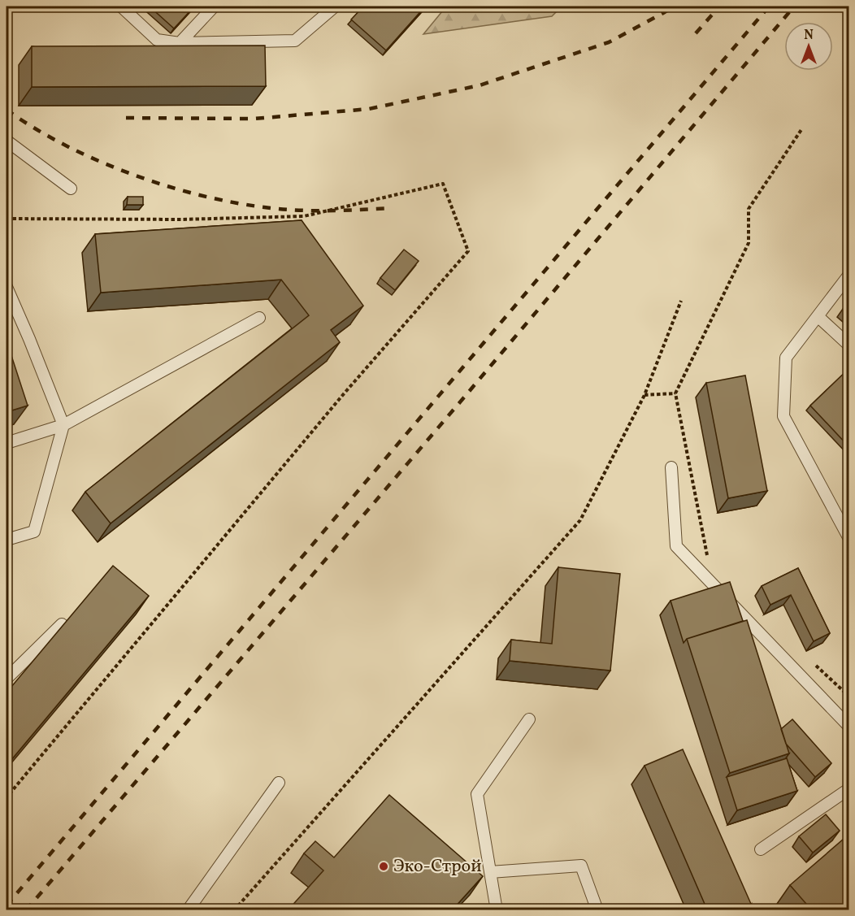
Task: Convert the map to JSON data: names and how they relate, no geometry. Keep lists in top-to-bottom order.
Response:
{
  "places": ["Эко-Строй"],
  "north": "top"
}
